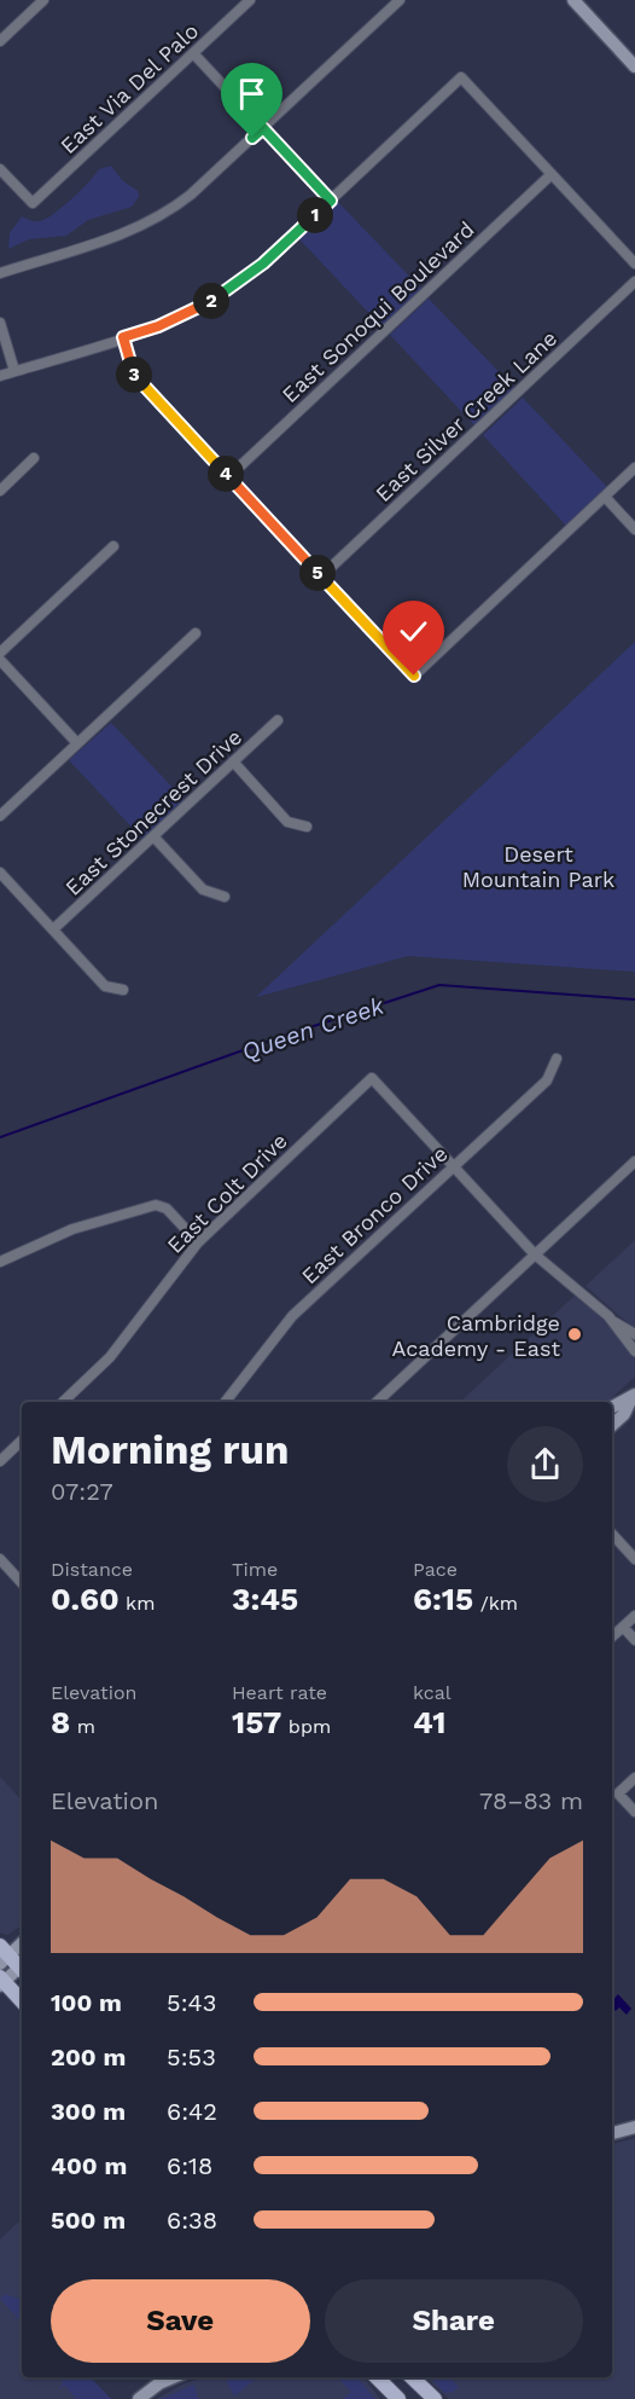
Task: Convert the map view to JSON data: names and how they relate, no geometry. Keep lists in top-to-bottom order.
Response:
{
  "streets": {
    "street": [
      "East Via Del Palo",
      "East Sonoqui Boulevard",
      "East Silver Creek Lane",
      "East Stonecrest Drive",
      "East Colt Drive",
      "East Bronco Drive"
    ]
  },
  "crossings": [
    ["East Colt Drive", "East Bronco Drive"]
  ],
  "water": ["Queen Creek"],
  "parks": ["Desert Mountain Park"],
  "places": ["Cambridge Academy - East"],
  "page": {
    "pins": [
      "1",
      "2",
      "3",
      "4",
      "5"
    ],
    "heading": ["Morning run", "07:27"],
    "stats": [
      ["Distance", "0.60 km"],
      ["Time", "3:45"],
      ["Pace", "6:15 /km"],
      ["Elevation", "8 m"],
      ["Heart rate", "157 bpm"],
      ["kcal", "41"]
    ],
    "chart": ["Elevation", "78–83 m"],
    "list": [
      {
        "name": "100 m",
        "note": "5:43"
      },
      {
        "name": "200 m",
        "note": "5:53"
      },
      {
        "name": "300 m",
        "note": "6:42"
      },
      {
        "name": "400 m",
        "note": "6:18"
      },
      {
        "name": "500 m",
        "note": "6:38"
      }
    ],
    "buttons": ["Save", "Share"]
  }
}
